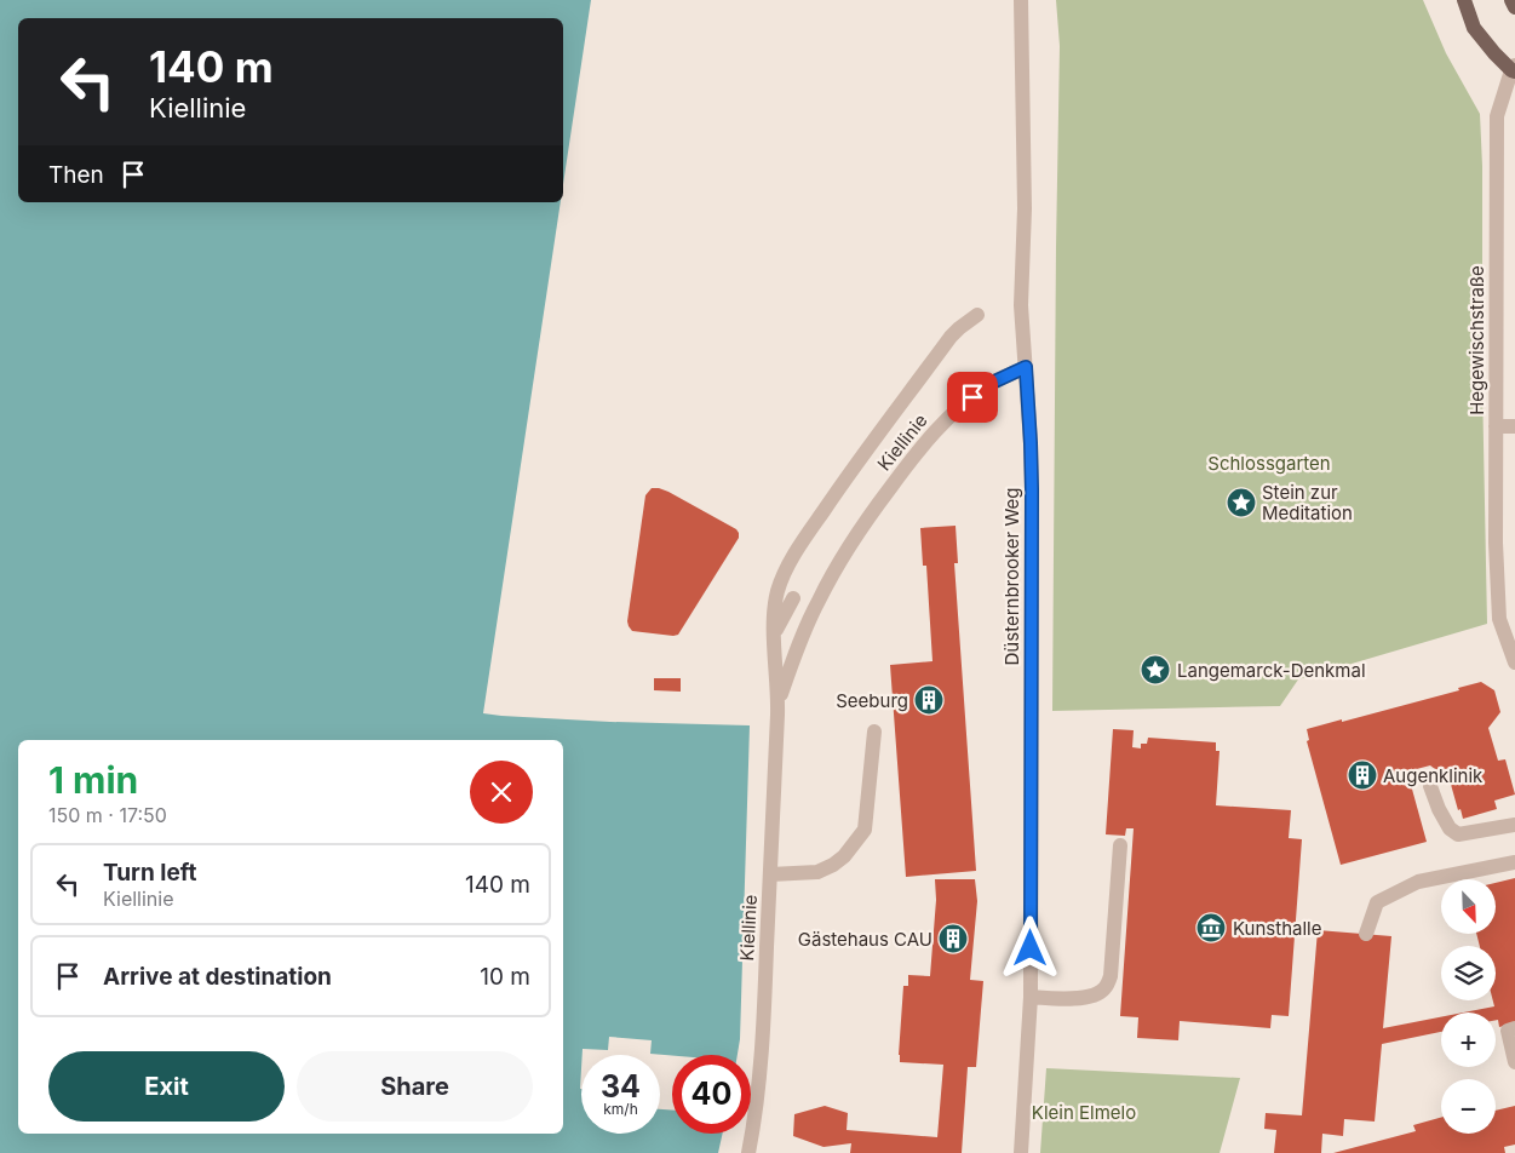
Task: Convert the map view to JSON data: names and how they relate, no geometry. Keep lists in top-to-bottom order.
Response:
{
  "streets": {
    "street": ["Hegewischstraße", "Kiellinie", "Düsternbrooker Weg"]
  },
  "crossings": [
    ["Kiellinie", "Düsternbrooker Weg"]
  ],
  "parks": ["Schlossgarten", "Klein Elmelo"],
  "places": {
    "place": ["Stein zur Meditation", "Langemarck-Denkmal"],
    "building": ["Seeburg", "Augenklinik", "Gästehaus CAU"],
    "museum": ["Kunsthalle"]
  },
  "north": "bottom right",
  "page": {
    "turn": ["140 m", "Kiellinie"],
    "then": "Then",
    "heading": ["1 min", "150 m · 17:50"],
    "list": [
      {
        "name": "Turn left",
        "note": "Kiellinie",
        "value": "140 m"
      },
      {
        "name": "Arrive at destination",
        "value": "10 m"
      }
    ],
    "map_buttons": ["+", "−"],
    "buttons": ["Exit", "Share"],
    "speed": "34 km/h",
    "limit": "40"
  }
}
